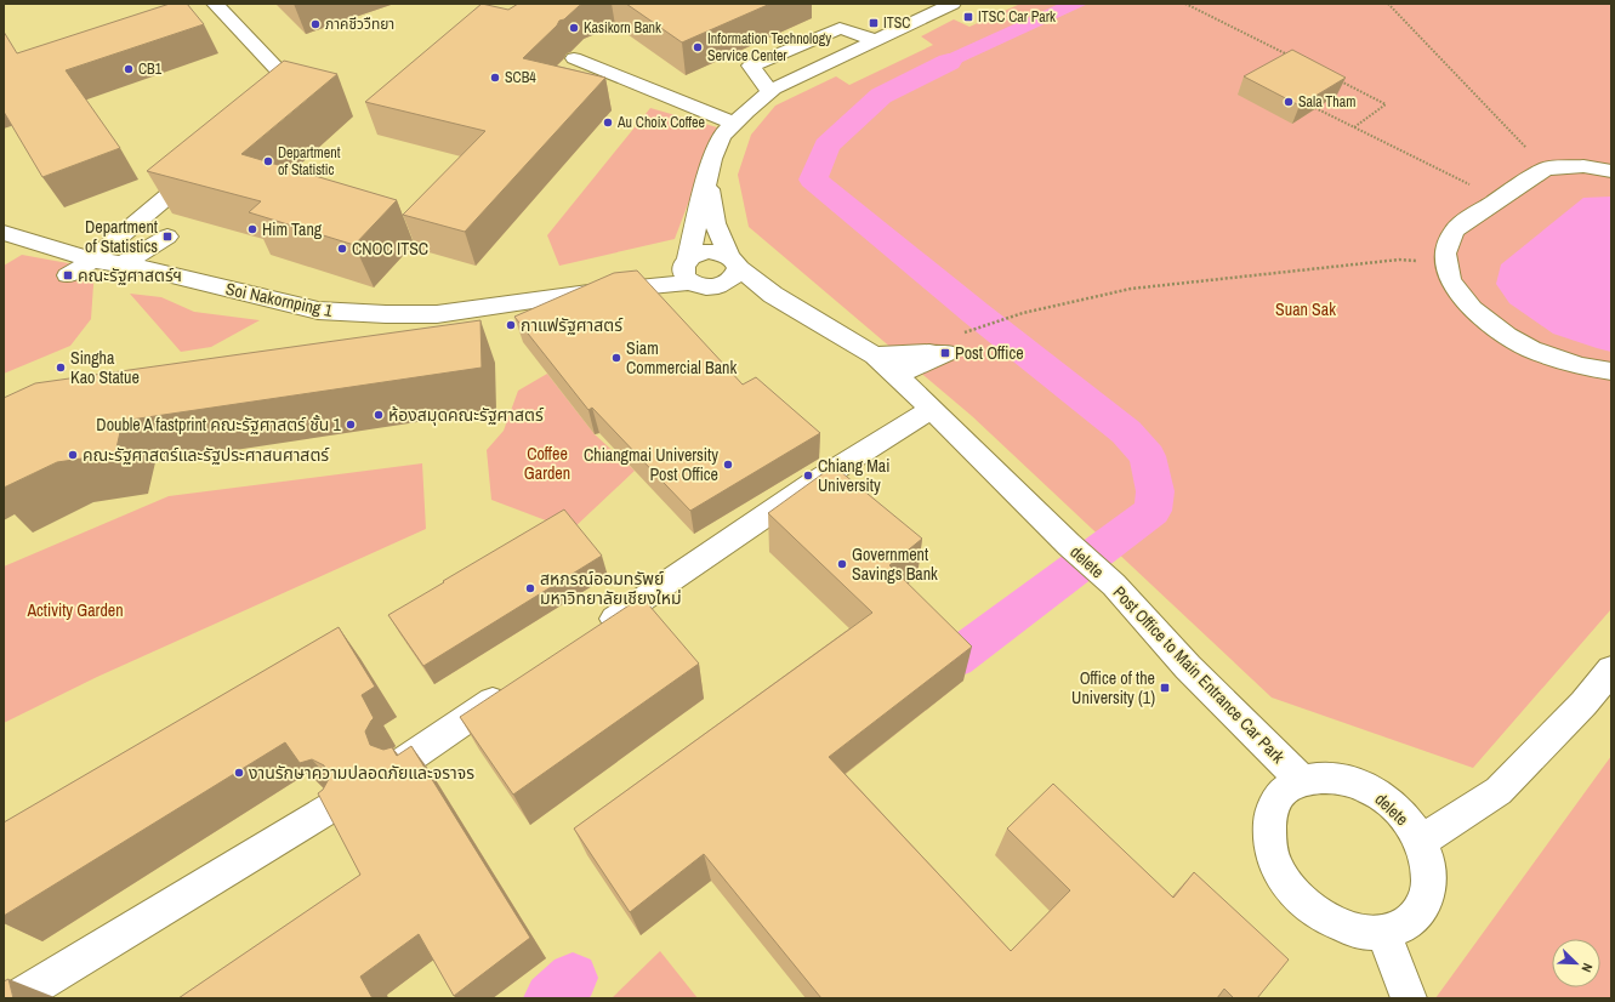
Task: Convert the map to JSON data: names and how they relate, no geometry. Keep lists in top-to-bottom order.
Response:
{
  "streets": {
    "street": ["Soi Nakornping 1", "Post Office to Main Entrance Car Park"]
  },
  "parks": ["Suan Sak", "Coffee Garden", "Activity Garden"],
  "places": {
    "transit": [
      "ITSC Car Park",
      "ITSC",
      "Department of Statistics",
      "คณะรัฐศาสตร์ฯ",
      "Post Office",
      "Office of the University (1)"
    ],
    "other": [
      "ภาคชีววืทยา",
      "Kasikorn Bank",
      "Information Technology Service Center",
      "CB1",
      "SCB4",
      "Sala Tham",
      "Au Choix Coffee",
      "Department of Statistic",
      "Him Tang",
      "CNOC ITSC",
      "กาแฟรัฐศาสตร์",
      "Siam Commercial Bank",
      "Singha Kao Statue",
      "ห้องสมุดคณะรัฐศาสตร์",
      "Double A fastprint คณะรัฐศาสตร์ ชั้น 1",
      "คณะรัฐศาสตร์และรัฐประศาสนศาสตร์",
      "Chiangmai University Post Office",
      "Chiang Mai University",
      "Government Savings Bank",
      "สหกรณ์ออมทรัพย์ มหาวิทยาลัยเชียงใหม่",
      "งานรักษาความปลอดภัยและจราจร"
    ]
  },
  "north": "bottom right"
}
